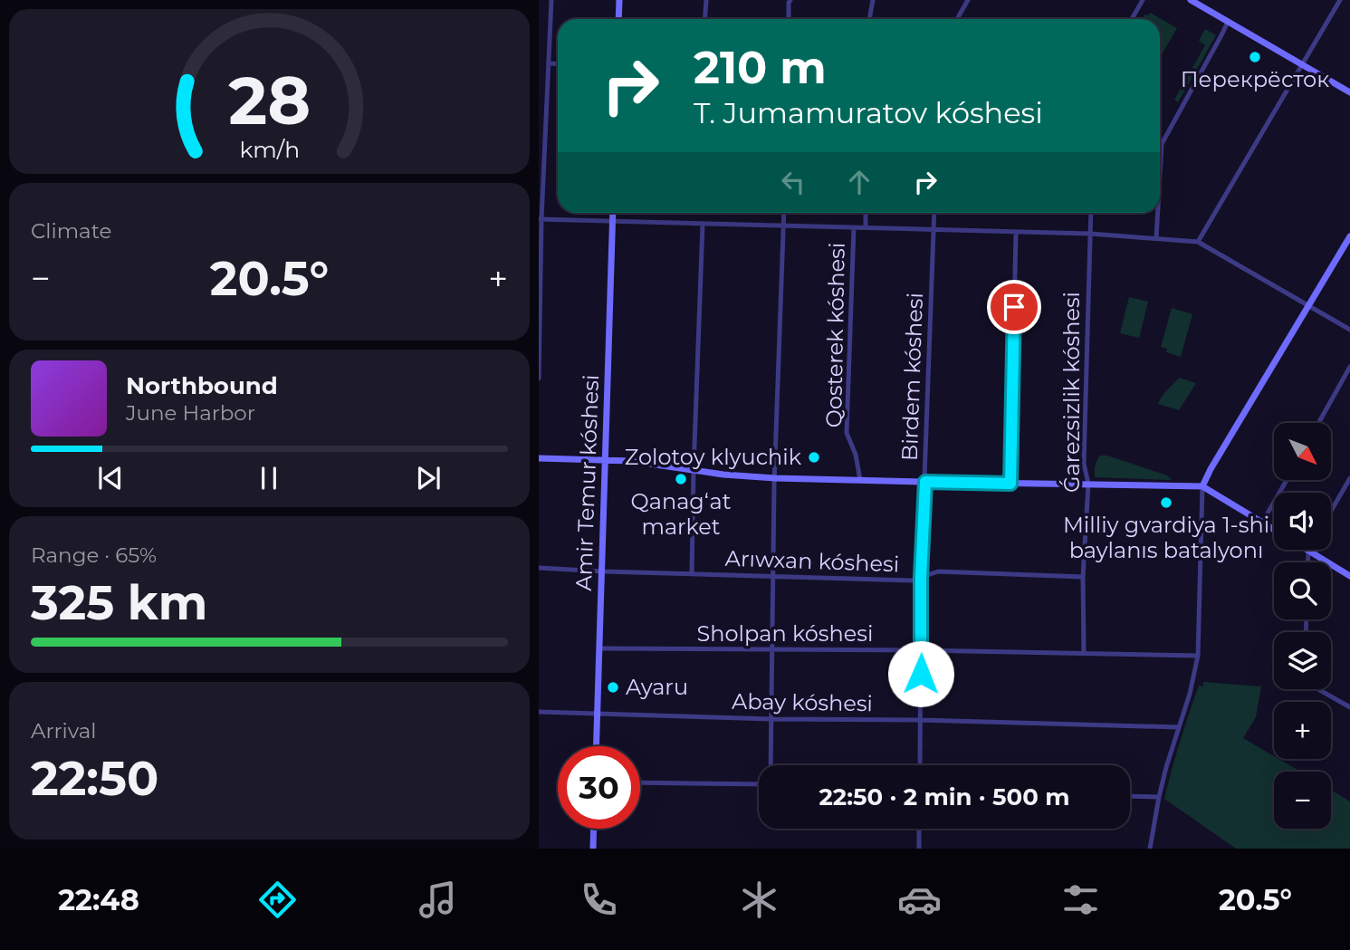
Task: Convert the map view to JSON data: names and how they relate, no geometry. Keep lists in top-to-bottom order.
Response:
{
  "streets": {
    "main road": ["Amir Temur kóshesi"],
    "street": [
      "Qosterek kóshesi",
      "Birdem kóshesi",
      "Ǵarezsizlik kóshesi",
      "Arıwxan kóshesi",
      "Sholpan kóshesi",
      "Abay kóshesi"
    ]
  },
  "crossings": [
    ["Birdem kóshesi", "Arıwxan kóshesi"],
    ["Birdem kóshesi", "Sholpan kóshesi"],
    ["Birdem kóshesi", "Abay kóshesi"],
    ["Ǵarezsizlik kóshesi", "Arıwxan kóshesi"],
    ["Ǵarezsizlik kóshesi", "Sholpan kóshesi"],
    ["Amir Temur kóshesi", "Arıwxan kóshesi"],
    ["Amir Temur kóshesi", "Sholpan kóshesi"],
    ["Amir Temur kóshesi", "Abay kóshesi"]
  ],
  "places": [
    "Перекрёсток",
    "Zolotoy klyuchik",
    "Qanagʻat market",
    "Milliy gvardiya 1-shi baylanıs batalyonı",
    "Ayaru"
  ],
  "north": "bottom right",
  "page": {
    "turn": ["210 m", "T. Jumamuratov kóshesi"],
    "tile": [
      "Climate",
      ["Range · 65%", "325 km"],
      ["Arrival", "22:50"]
    ],
    "heat": ["−", "20.5°", "+"],
    "song": ["Northbound", "June Harbor"],
    "map_buttons": ["+", "−"],
    "limit": "30",
    "trip": "22:50 · 2 min · 500 m",
    "tabs": ["22:48", "20.5°"],
    "gauge": ["28", "km/h"]
  }
}
